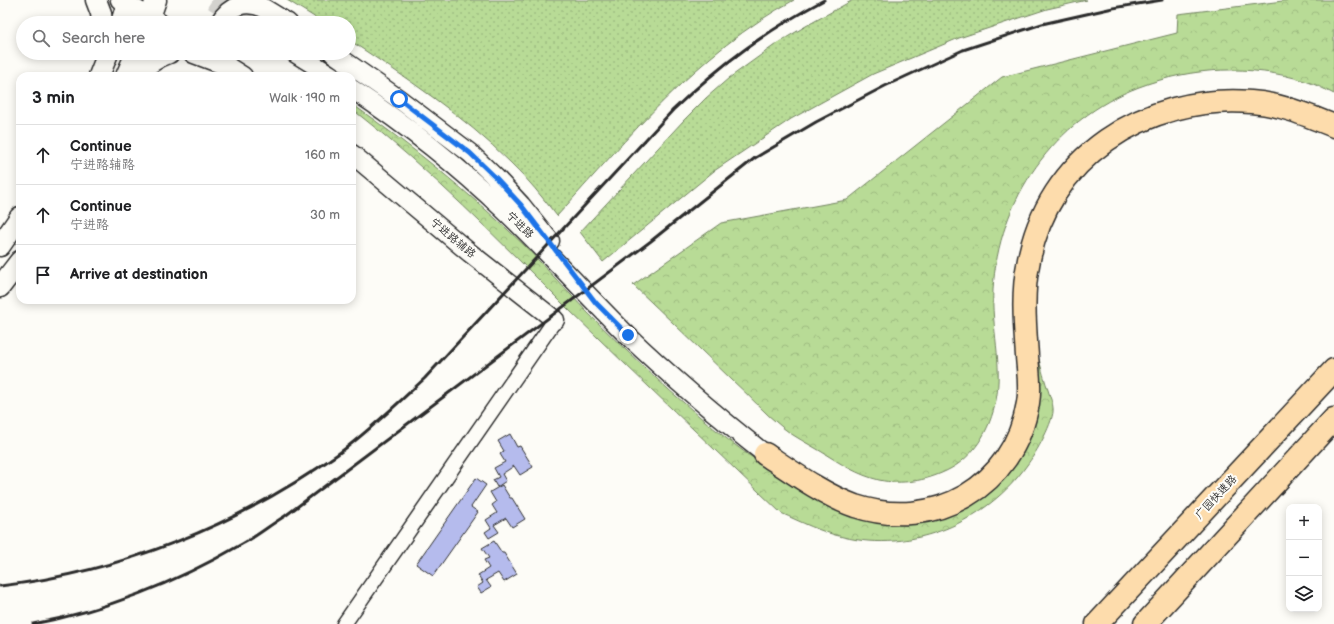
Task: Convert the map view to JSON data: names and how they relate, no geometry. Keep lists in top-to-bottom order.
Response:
{
  "streets": {
    "highway": ["广园快速路"],
    "street": ["宁进路", "宁进路辅路"]
  },
  "page": {
    "search": "Search here",
    "heading": ["3 min", "Walk · 190 m"],
    "list": [
      ["Continue", "宁进路辅路", "160 m"],
      ["Continue", "宁进路", "30 m"],
      "Arrive at destination"
    ],
    "map_buttons": ["+", "−"]
  }
}
